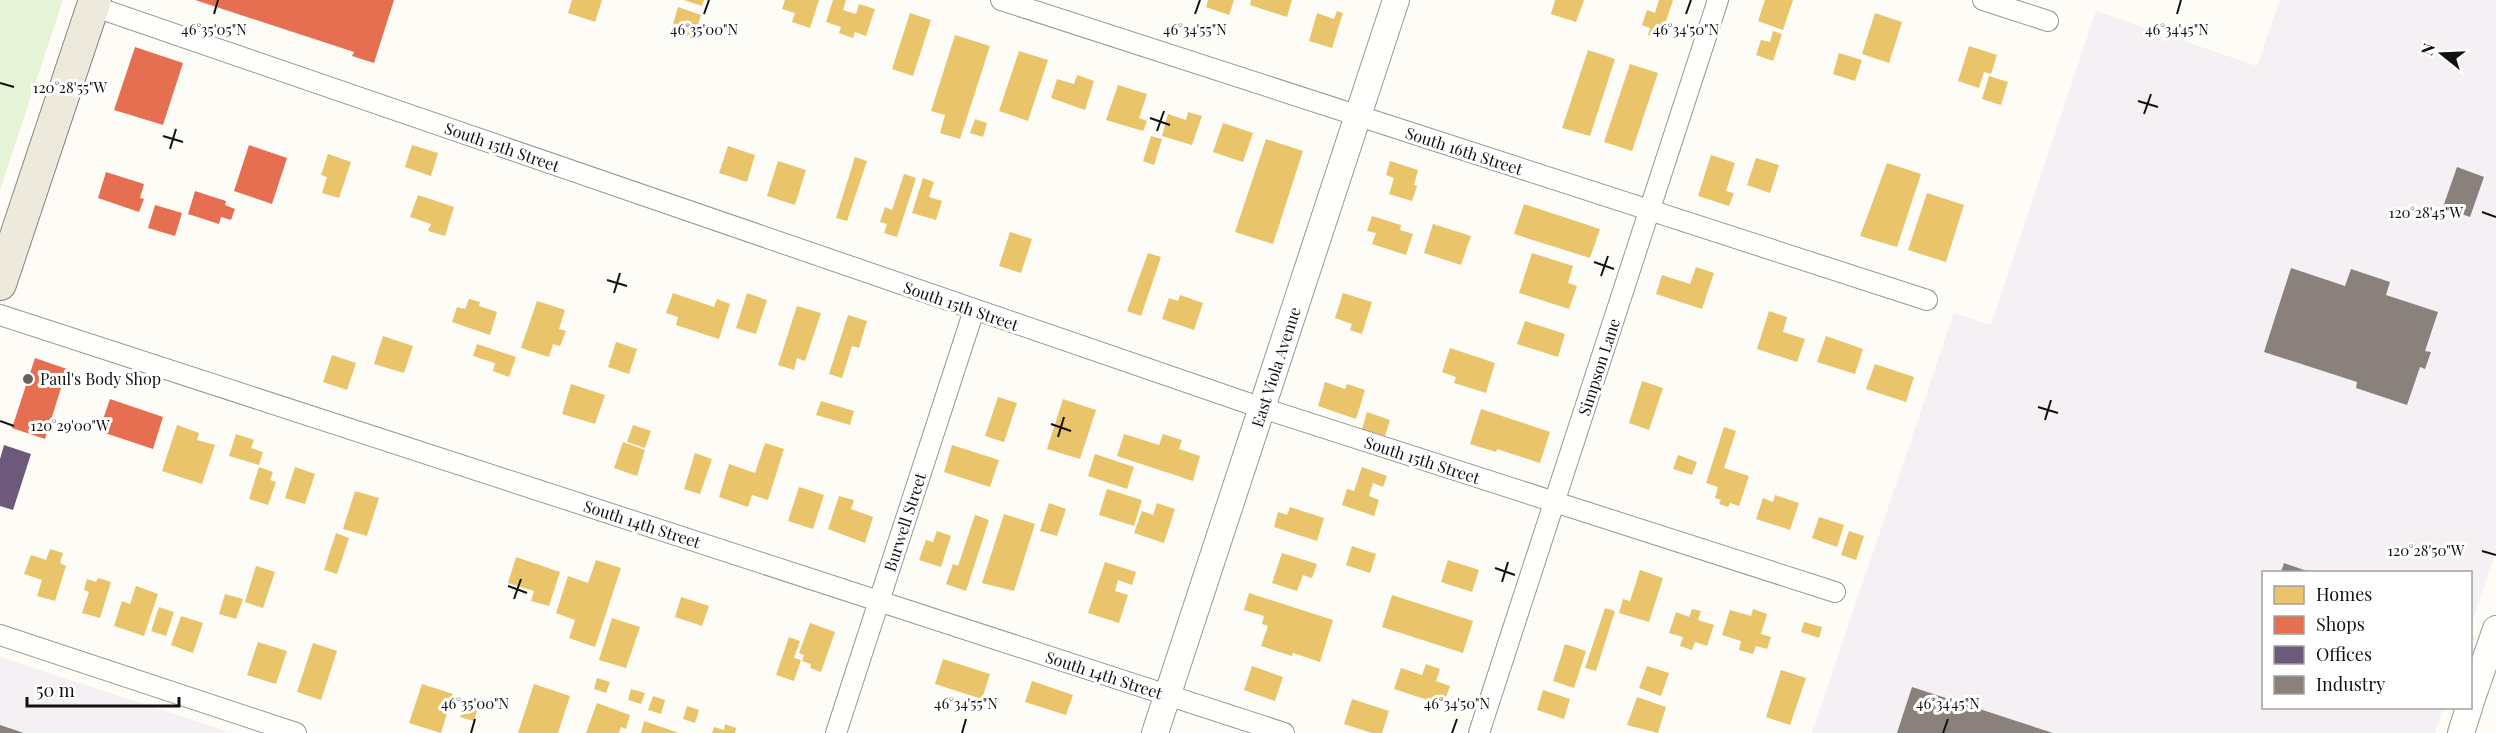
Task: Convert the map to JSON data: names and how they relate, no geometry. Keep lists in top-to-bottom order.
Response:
{
  "streets": {
    "street": [
      "South 15th Street",
      "South 16th Street",
      "East Viola Avenue",
      "Simpson Lane",
      "Burwell Street",
      "South 14th Street"
    ]
  },
  "crossings": [
    ["South 15th Street", "East Viola Avenue"],
    ["South 15th Street", "Simpson Lane"],
    ["South 15th Street", "Burwell Street"],
    ["South 16th Street", "East Viola Avenue"],
    ["South 16th Street", "Simpson Lane"],
    ["East Viola Avenue", "South 14th Street"],
    ["Burwell Street", "South 14th Street"]
  ],
  "places": ["Paul's Body Shop"],
  "legend": [
    "Homes",
    "Shops",
    "Offices",
    "Industry"
  ],
  "scale_bar": "50 m",
  "north": "left",
  "coordinates": [
    "46°35'05\"N",
    "46°35'00\"N",
    "46°34'55\"N",
    "46°34'50\"N",
    "46°34'45\"N",
    "120°28'55\"W",
    "120°28'45\"W",
    "120°29'00\"W",
    "120°28'50\"W"
  ]
}
